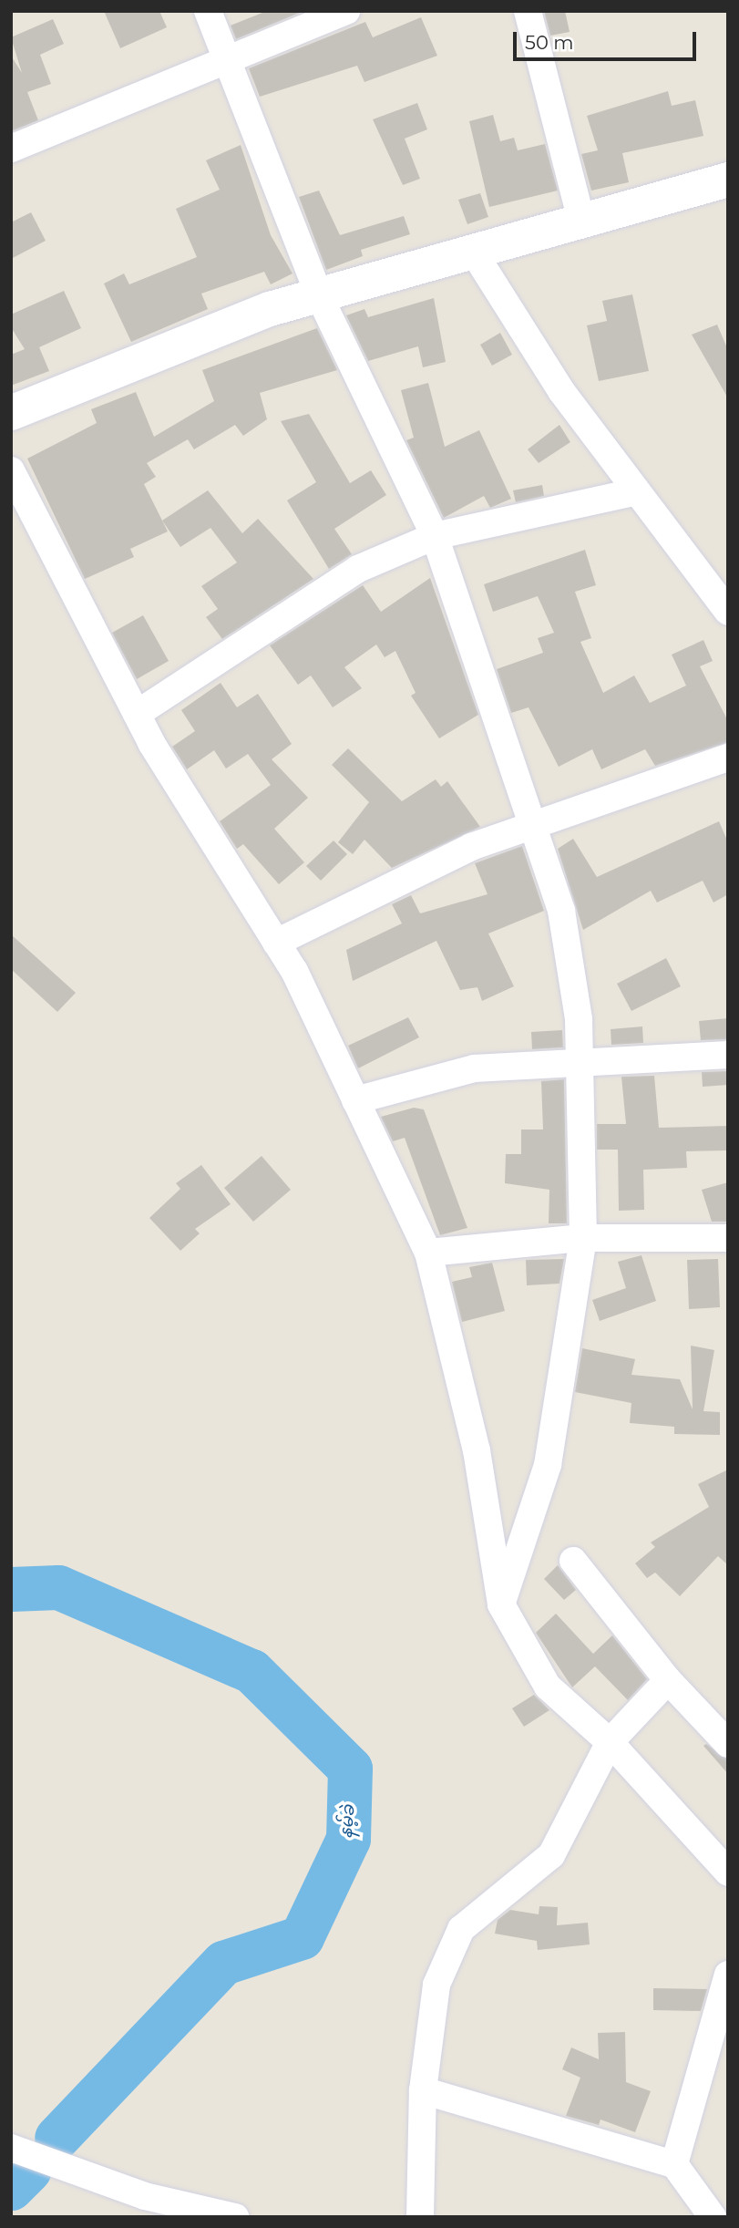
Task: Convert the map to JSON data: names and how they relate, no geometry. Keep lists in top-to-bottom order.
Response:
{
  "water": ["နမ့်ခဲ"],
  "scale_bar": "50 m"
}
